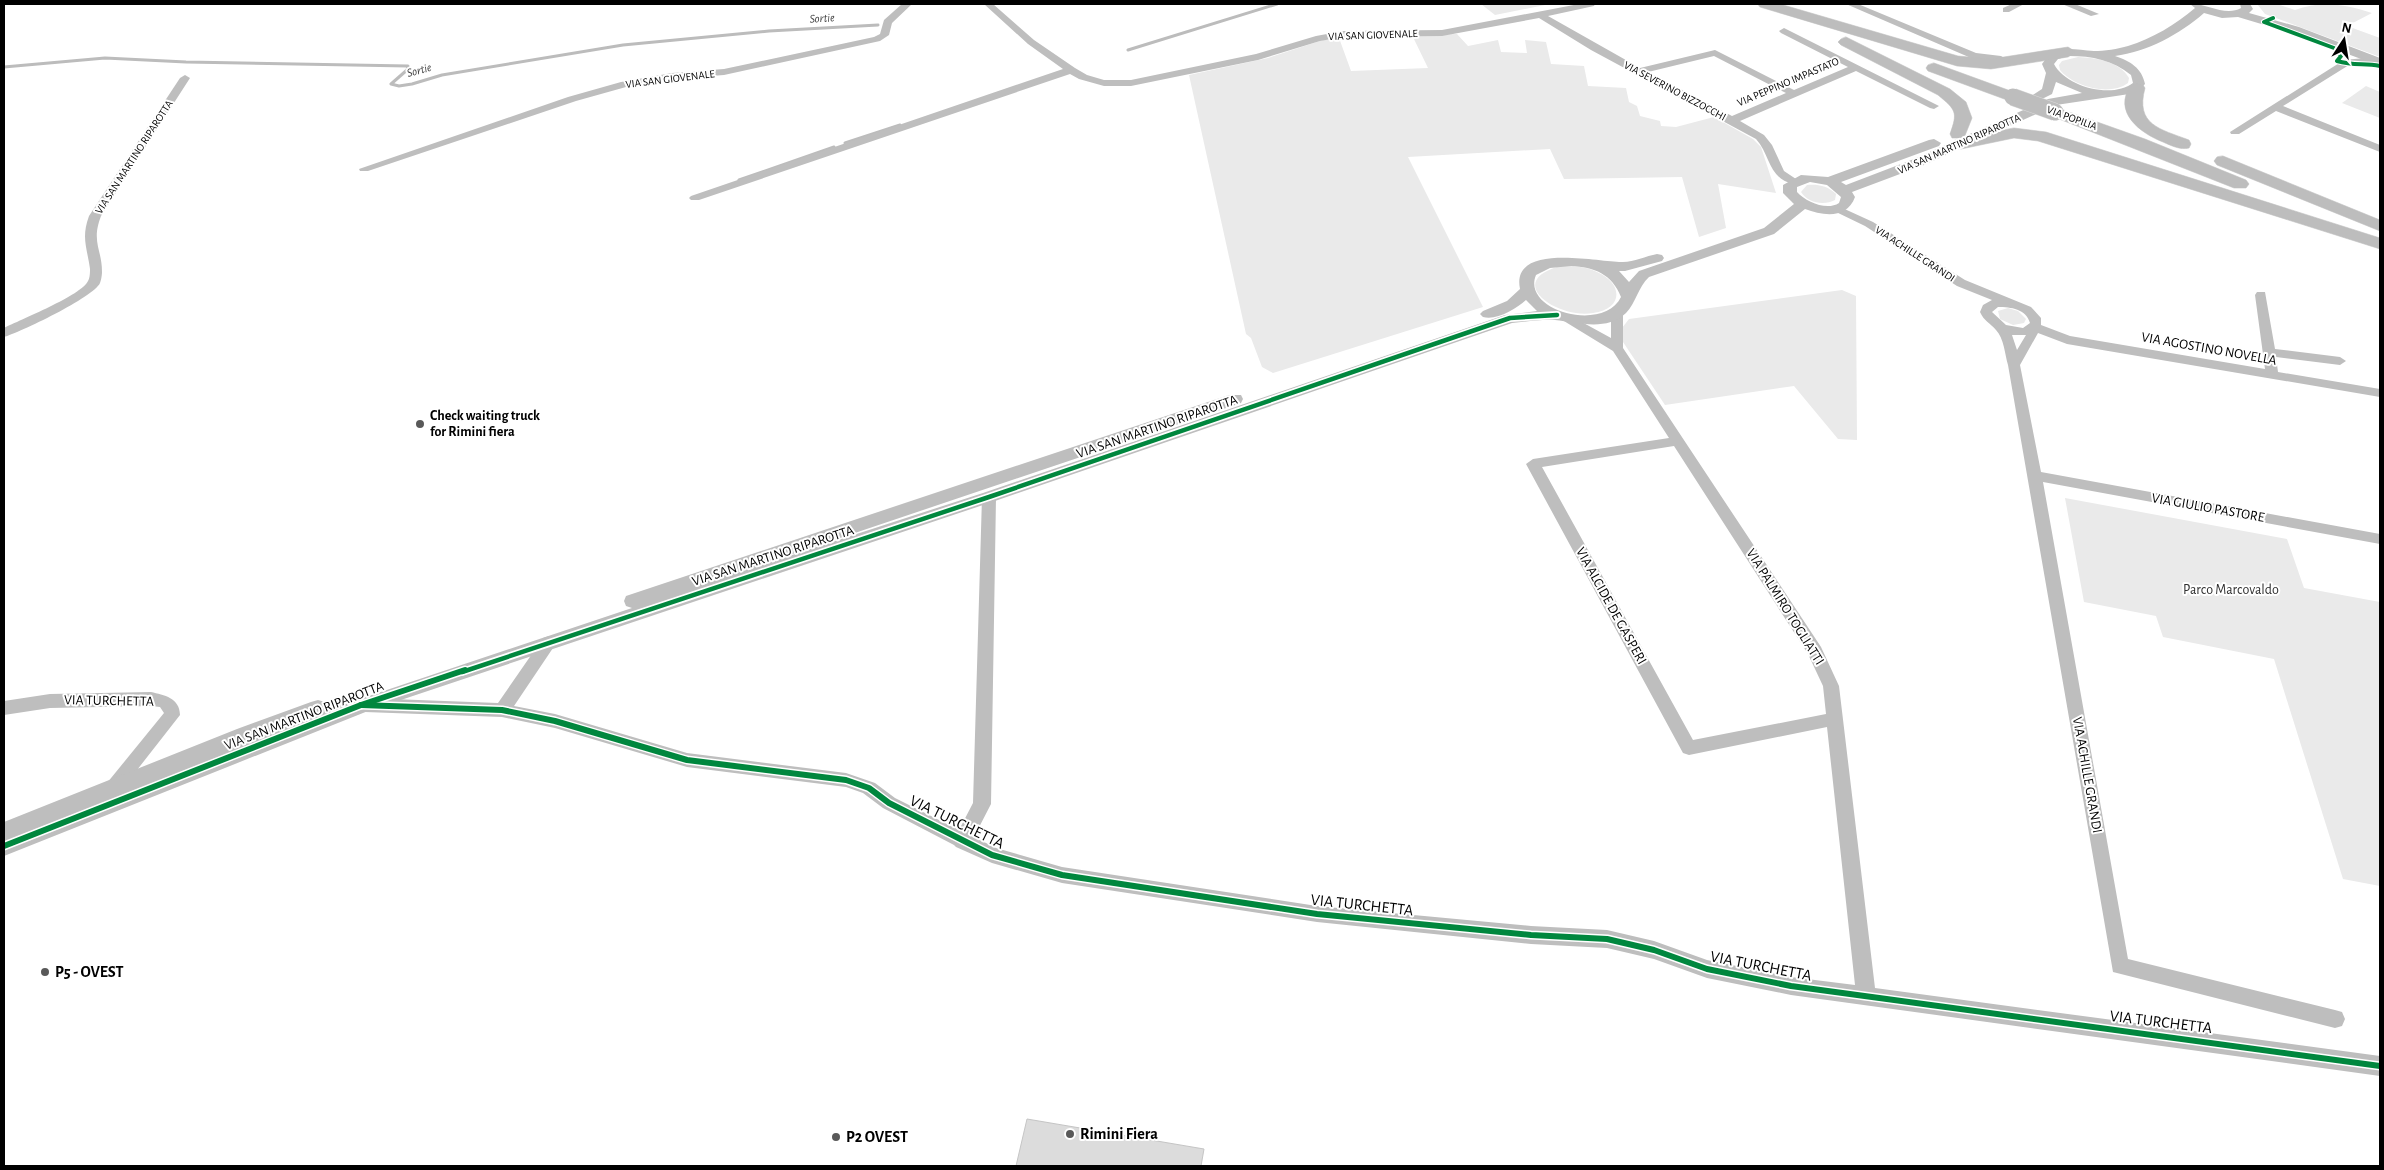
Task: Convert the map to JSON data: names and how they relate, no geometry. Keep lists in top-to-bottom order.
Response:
{
  "streets": {
    "main road": ["VIA POPILIA"],
    "street": [
      "VIA SAN GIOVENALE",
      "VIA PEPPINO IMPASTATO",
      "VIA SEVERINO BIZZOCCHI",
      "VIA SAN MARTINO RIPAROTTA",
      "VIA ACHILLE GRANDI",
      "VIA AGOSTINO NOVELLA",
      "VIA GIULIO PASTORE",
      "VIA ALCIDE DE GASPERI",
      "VIA PALMIRO TOGLIATTI",
      "VIA TURCHETTA"
    ]
  },
  "crossings": [
    ["VIA SAN GIOVENALE", "VIA SEVERINO BIZZOCCHI"],
    ["VIA PEPPINO IMPASTATO", "VIA SEVERINO BIZZOCCHI"],
    ["VIA SAN MARTINO RIPAROTTA", "VIA ACHILLE GRANDI"],
    ["VIA SAN MARTINO RIPAROTTA", "VIA TURCHETTA"],
    ["VIA ACHILLE GRANDI", "VIA AGOSTINO NOVELLA"],
    ["VIA ACHILLE GRANDI", "VIA GIULIO PASTORE"],
    ["VIA ALCIDE DE GASPERI", "VIA PALMIRO TOGLIATTI"],
    ["VIA PALMIRO TOGLIATTI", "VIA TURCHETTA"]
  ],
  "water": ["Sortie"],
  "parks": ["Parco Marcovaldo"],
  "places": [
    "Check waiting truck for Rimini fiera",
    "P5 - OVEST",
    "Rimini Fiera",
    "P2 OVEST"
  ],
  "north": "top"
}
